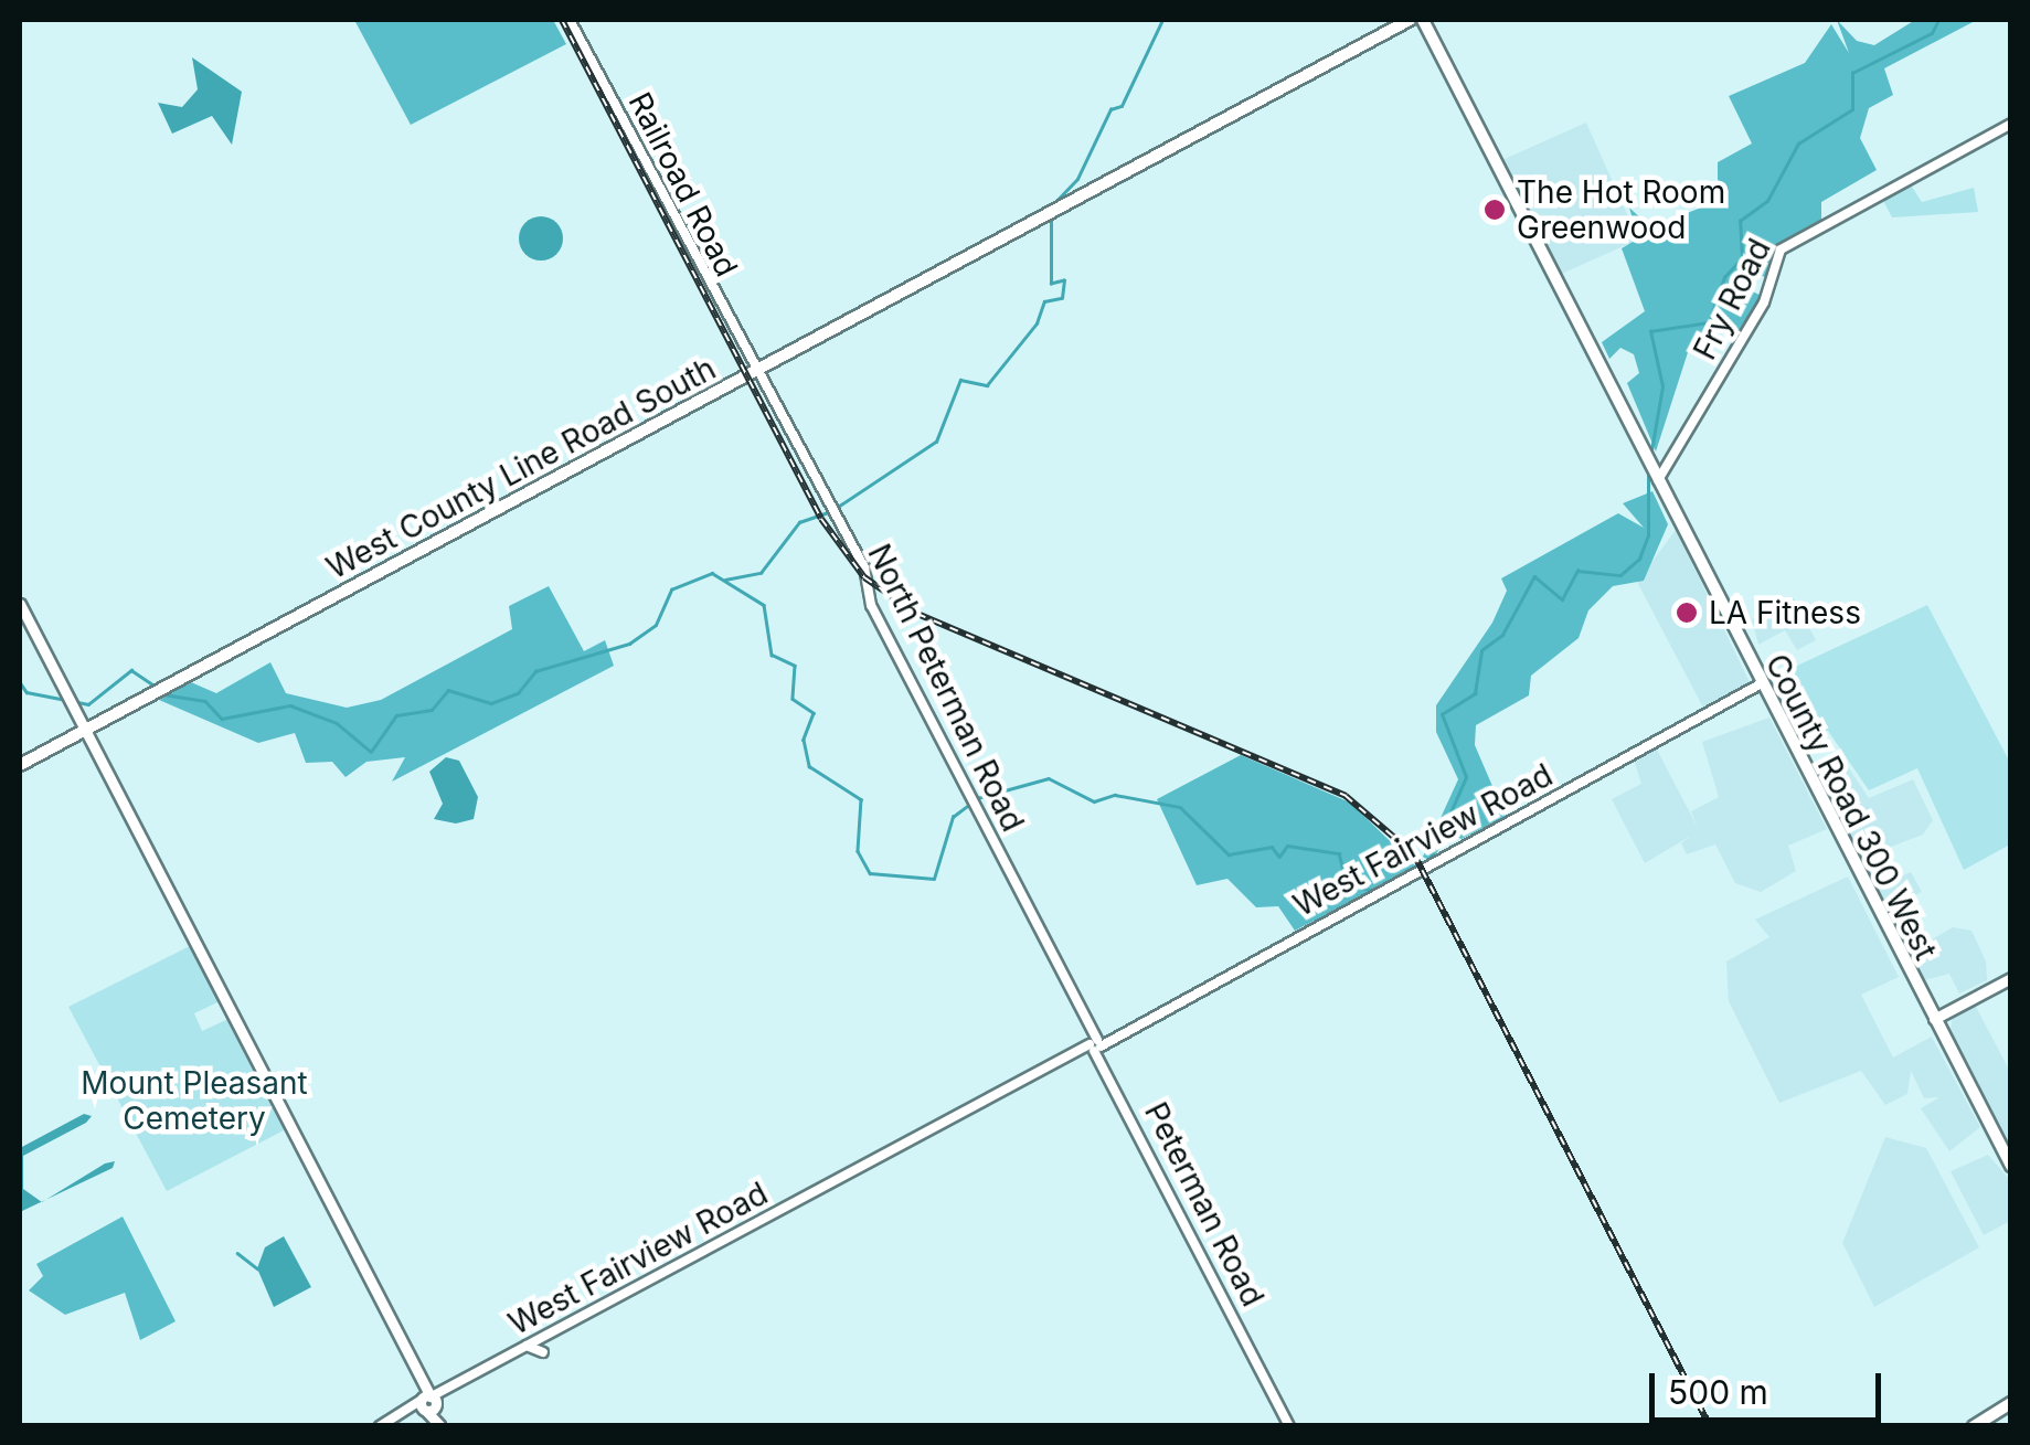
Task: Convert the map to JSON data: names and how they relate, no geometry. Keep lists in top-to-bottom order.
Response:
{
  "streets": {
    "main road": ["West County Line Road South", "County Road 300 West"],
    "street": [
      "Railroad Road",
      "Fry Road",
      "North Peterman Road",
      "West Fairview Road",
      "Peterman Road"
    ]
  },
  "crossings": [
    ["Railroad Road", "West County Line Road South"],
    ["Railroad Road", "North Peterman Road"],
    ["Fry Road", "County Road 300 West"],
    ["West County Line Road South", "North Peterman Road"],
    ["North Peterman Road", "West Fairview Road"],
    ["North Peterman Road", "Peterman Road"],
    ["County Road 300 West", "West Fairview Road"],
    ["West Fairview Road", "Peterman Road"]
  ],
  "parks": ["Mount Pleasant Cemetery"],
  "places": ["The Hot Room Greenwood", "LA Fitness"],
  "scale_bar": "500 m"
}
